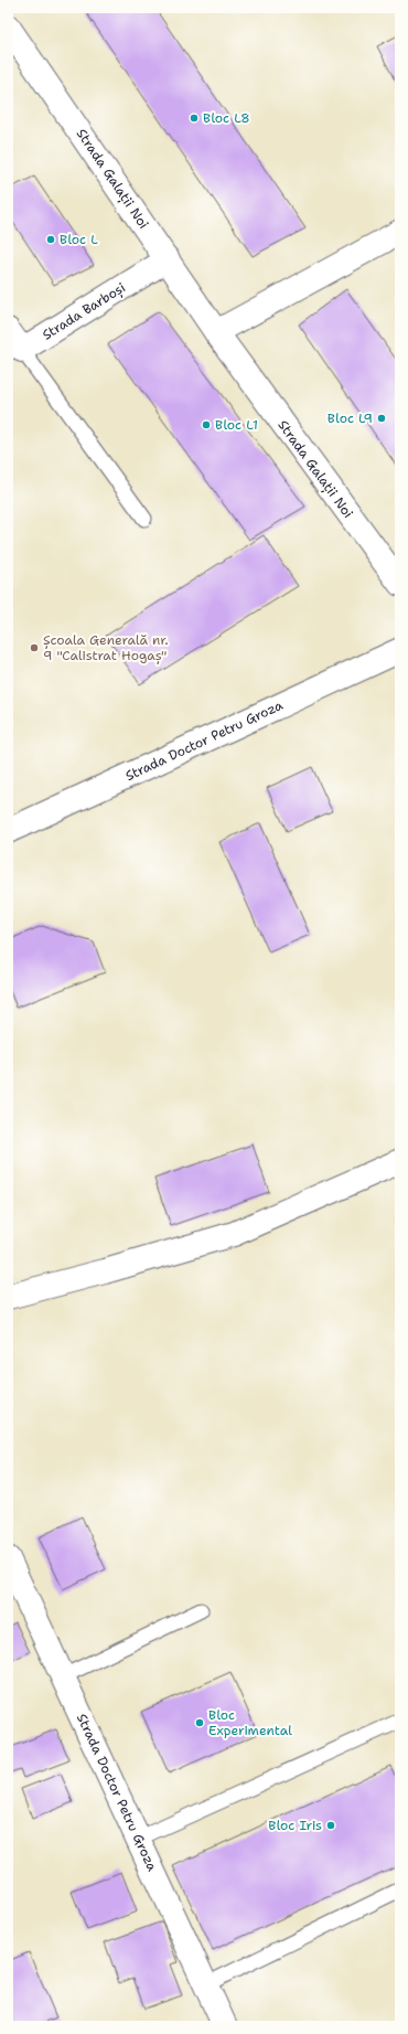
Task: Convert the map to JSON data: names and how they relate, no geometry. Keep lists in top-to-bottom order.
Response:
{
  "streets": {
    "street": ["Strada Galații Noi", "Strada Barboși", "Strada Doctor Petru Groza"]
  },
  "crossings": [
    ["Strada Galații Noi", "Strada Barboși"]
  ],
  "places": [
    "Bloc L8",
    "Bloc L",
    "Bloc L9",
    "Bloc L1",
    "Școala Generală nr. 9 \"Calistrat Hogaș\"",
    "Bloc Experimental",
    "Bloc Iris"
  ]
}
